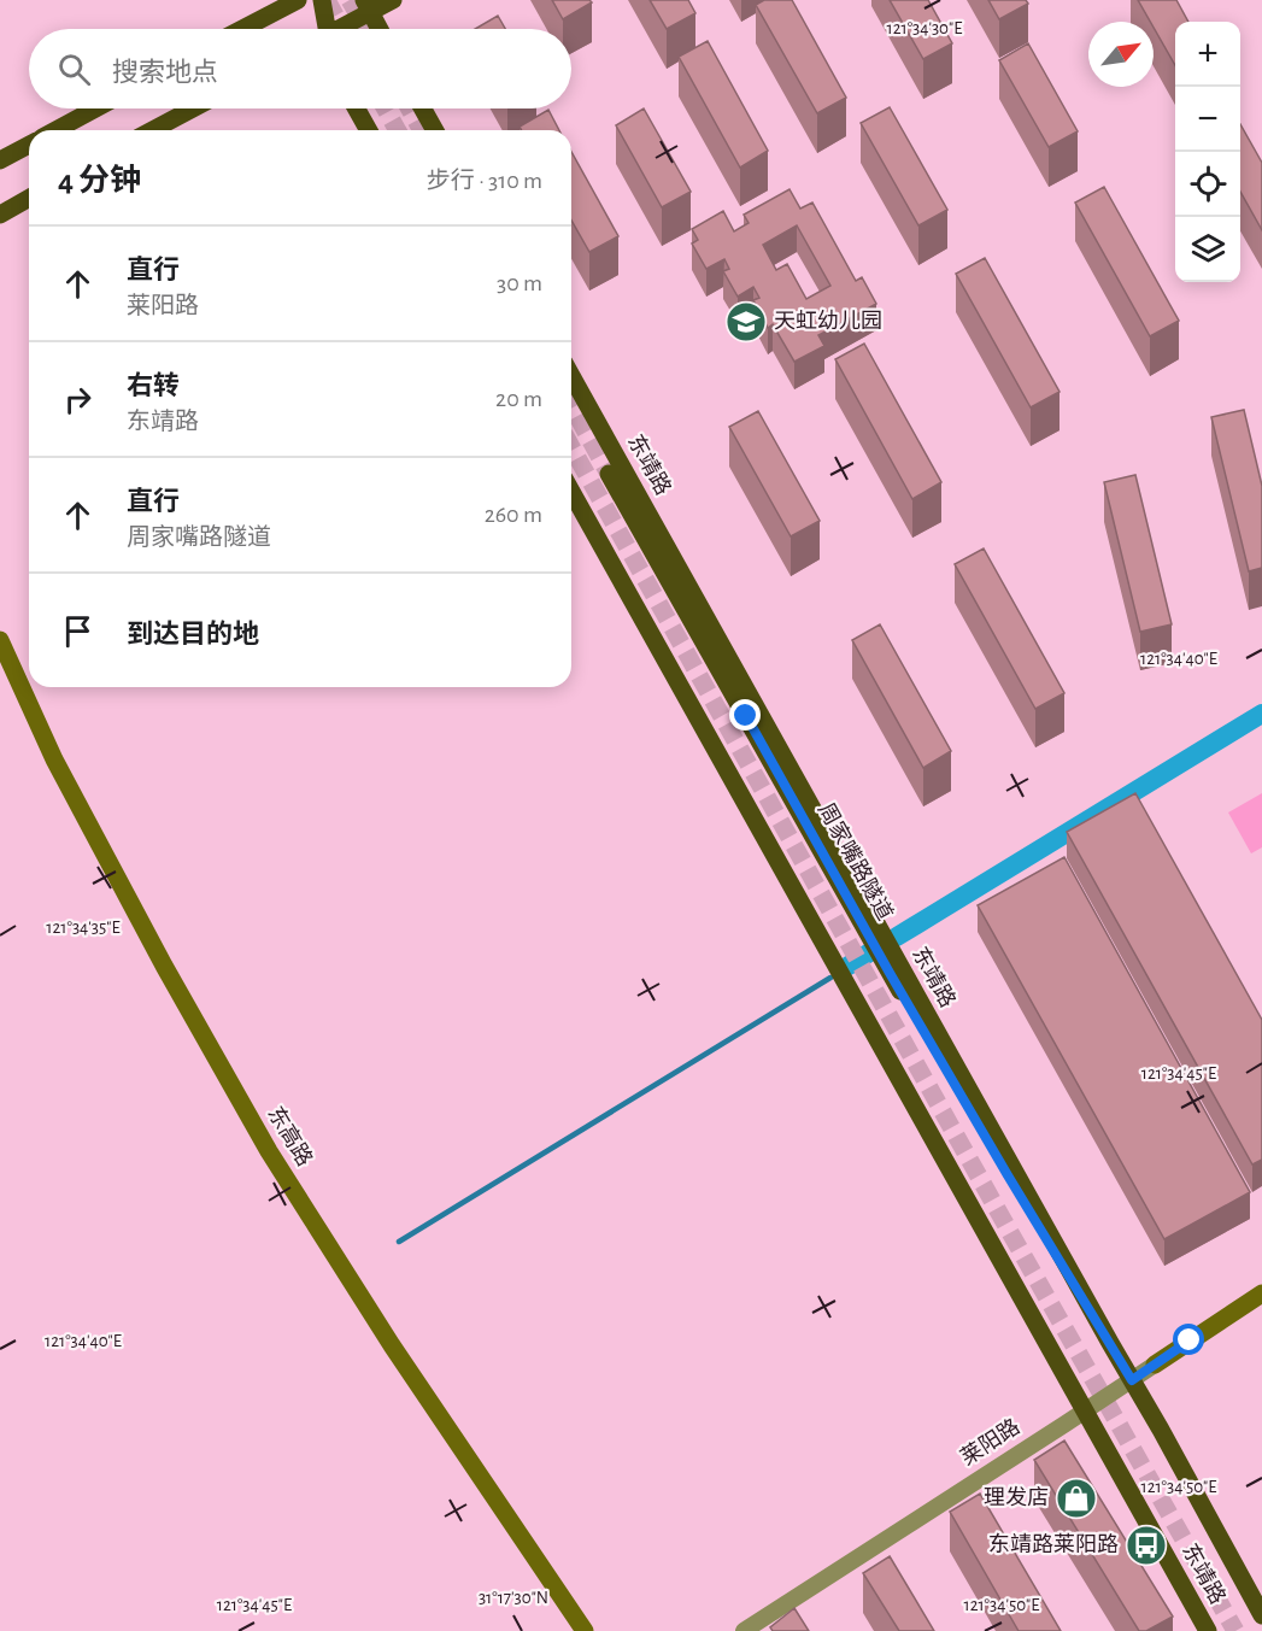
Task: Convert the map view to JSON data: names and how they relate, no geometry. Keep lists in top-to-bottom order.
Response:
{
  "streets": {
    "main road": ["东靖路", "周家嘴路隧道"],
    "street": ["东高路", "莱阳路"]
  },
  "crossings": [
    ["东靖路", "周家嘴路隧道"],
    ["东靖路", "莱阳路"]
  ],
  "places": {
    "school or university": ["天虹幼儿园"],
    "shop": ["理发店"],
    "bus stop": ["东靖路莱阳路"]
  },
  "north": "top right",
  "page": {
    "map_buttons": ["+", "−"],
    "search": "搜索地点",
    "heading": ["4 分钟", "步行 · 310 m"],
    "list": [
      ["直行", "莱阳路", "30 m"],
      ["右转", "东靖路", "20 m"],
      ["直行", "周家嘴路隧道", "260 m"],
      "到达目的地"
    ]
  },
  "coordinates": [
    "121°34'30\"E",
    "121°34'40\"E",
    "121°34'35\"E",
    "121°34'45\"E",
    "121°34'50\"E",
    "31°17'30\"N"
  ]
}
